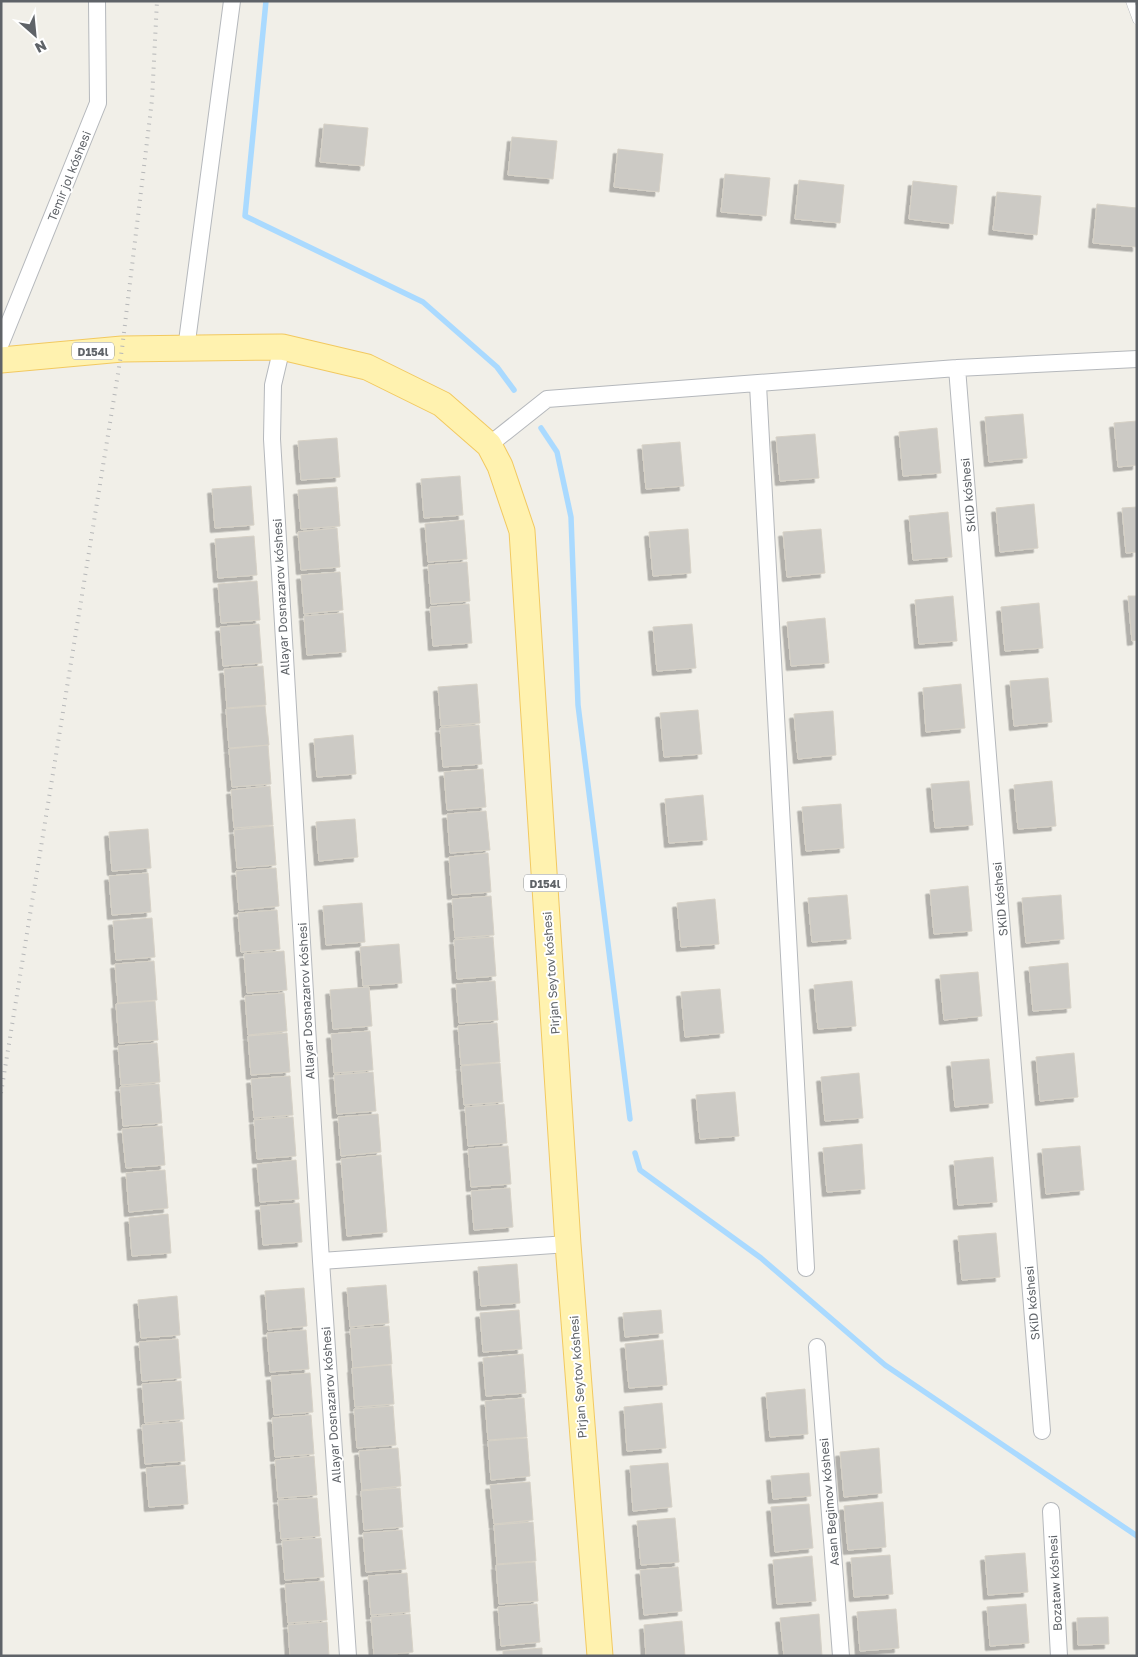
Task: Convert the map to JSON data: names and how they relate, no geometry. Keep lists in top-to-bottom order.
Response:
{
  "streets": {
    "main road": ["D154l", "Pirjan Seytov kóshesi"],
    "street": [
      "Temir jol kóshesi",
      "SKiD kóshesi",
      "Allayar Dosnazarov kóshesi",
      "Asan Begimov kóshesi",
      "Bozataw kóshesi"
    ]
  },
  "crossings": [
    ["D154l", "Pirjan Seytov kóshesi"],
    ["Allayar Dosnazarov kóshesi", "Pirjan Seytov kóshesi"]
  ],
  "north": "bottom right"
}
